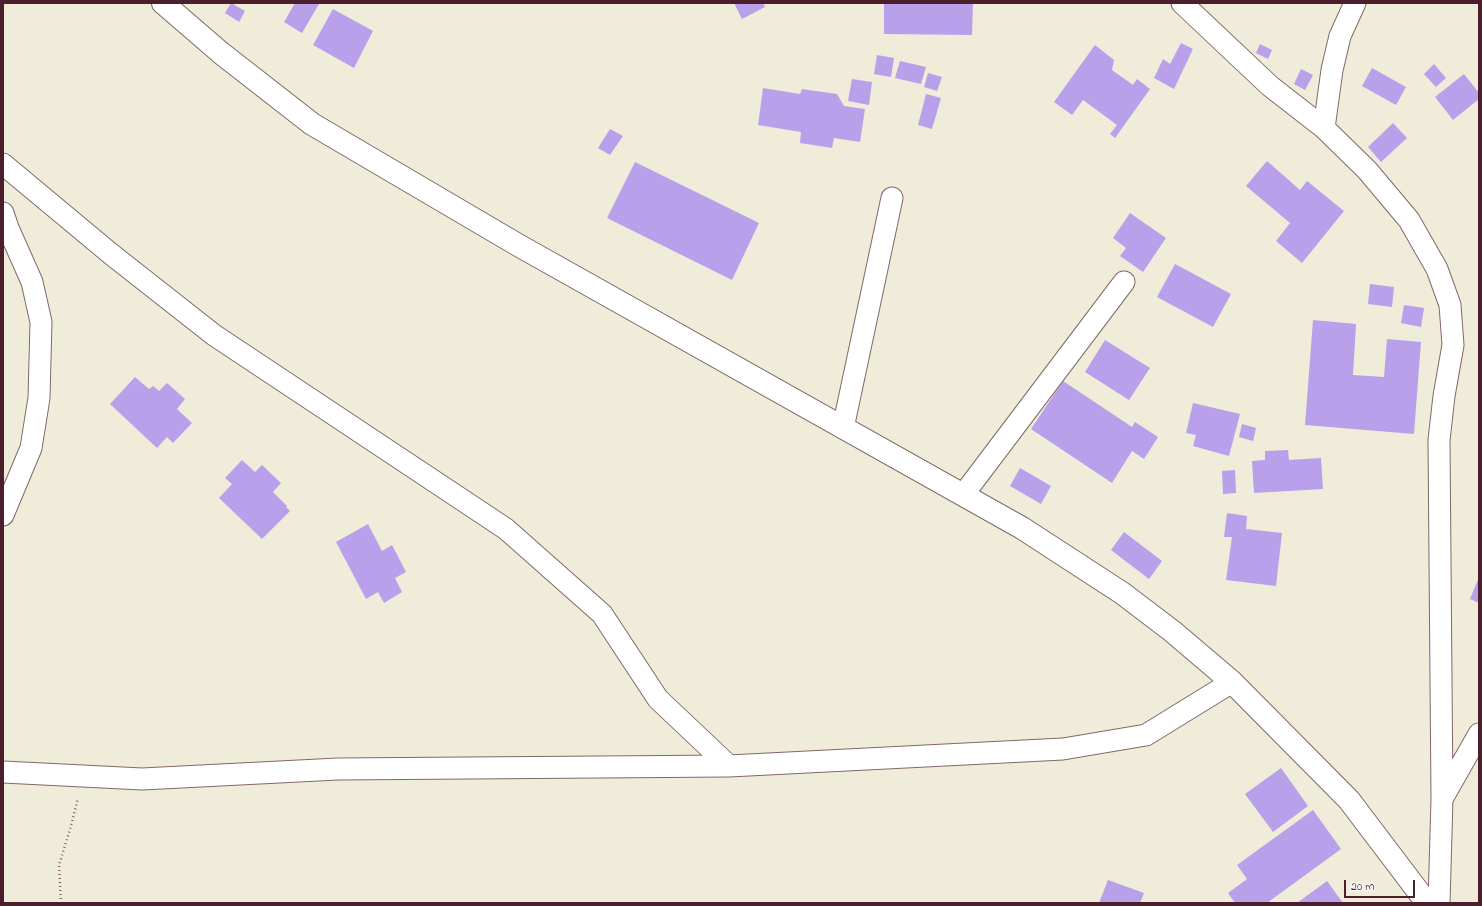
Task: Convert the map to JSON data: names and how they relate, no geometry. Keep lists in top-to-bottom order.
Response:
{
  "scale_bar": "20 m"
}
